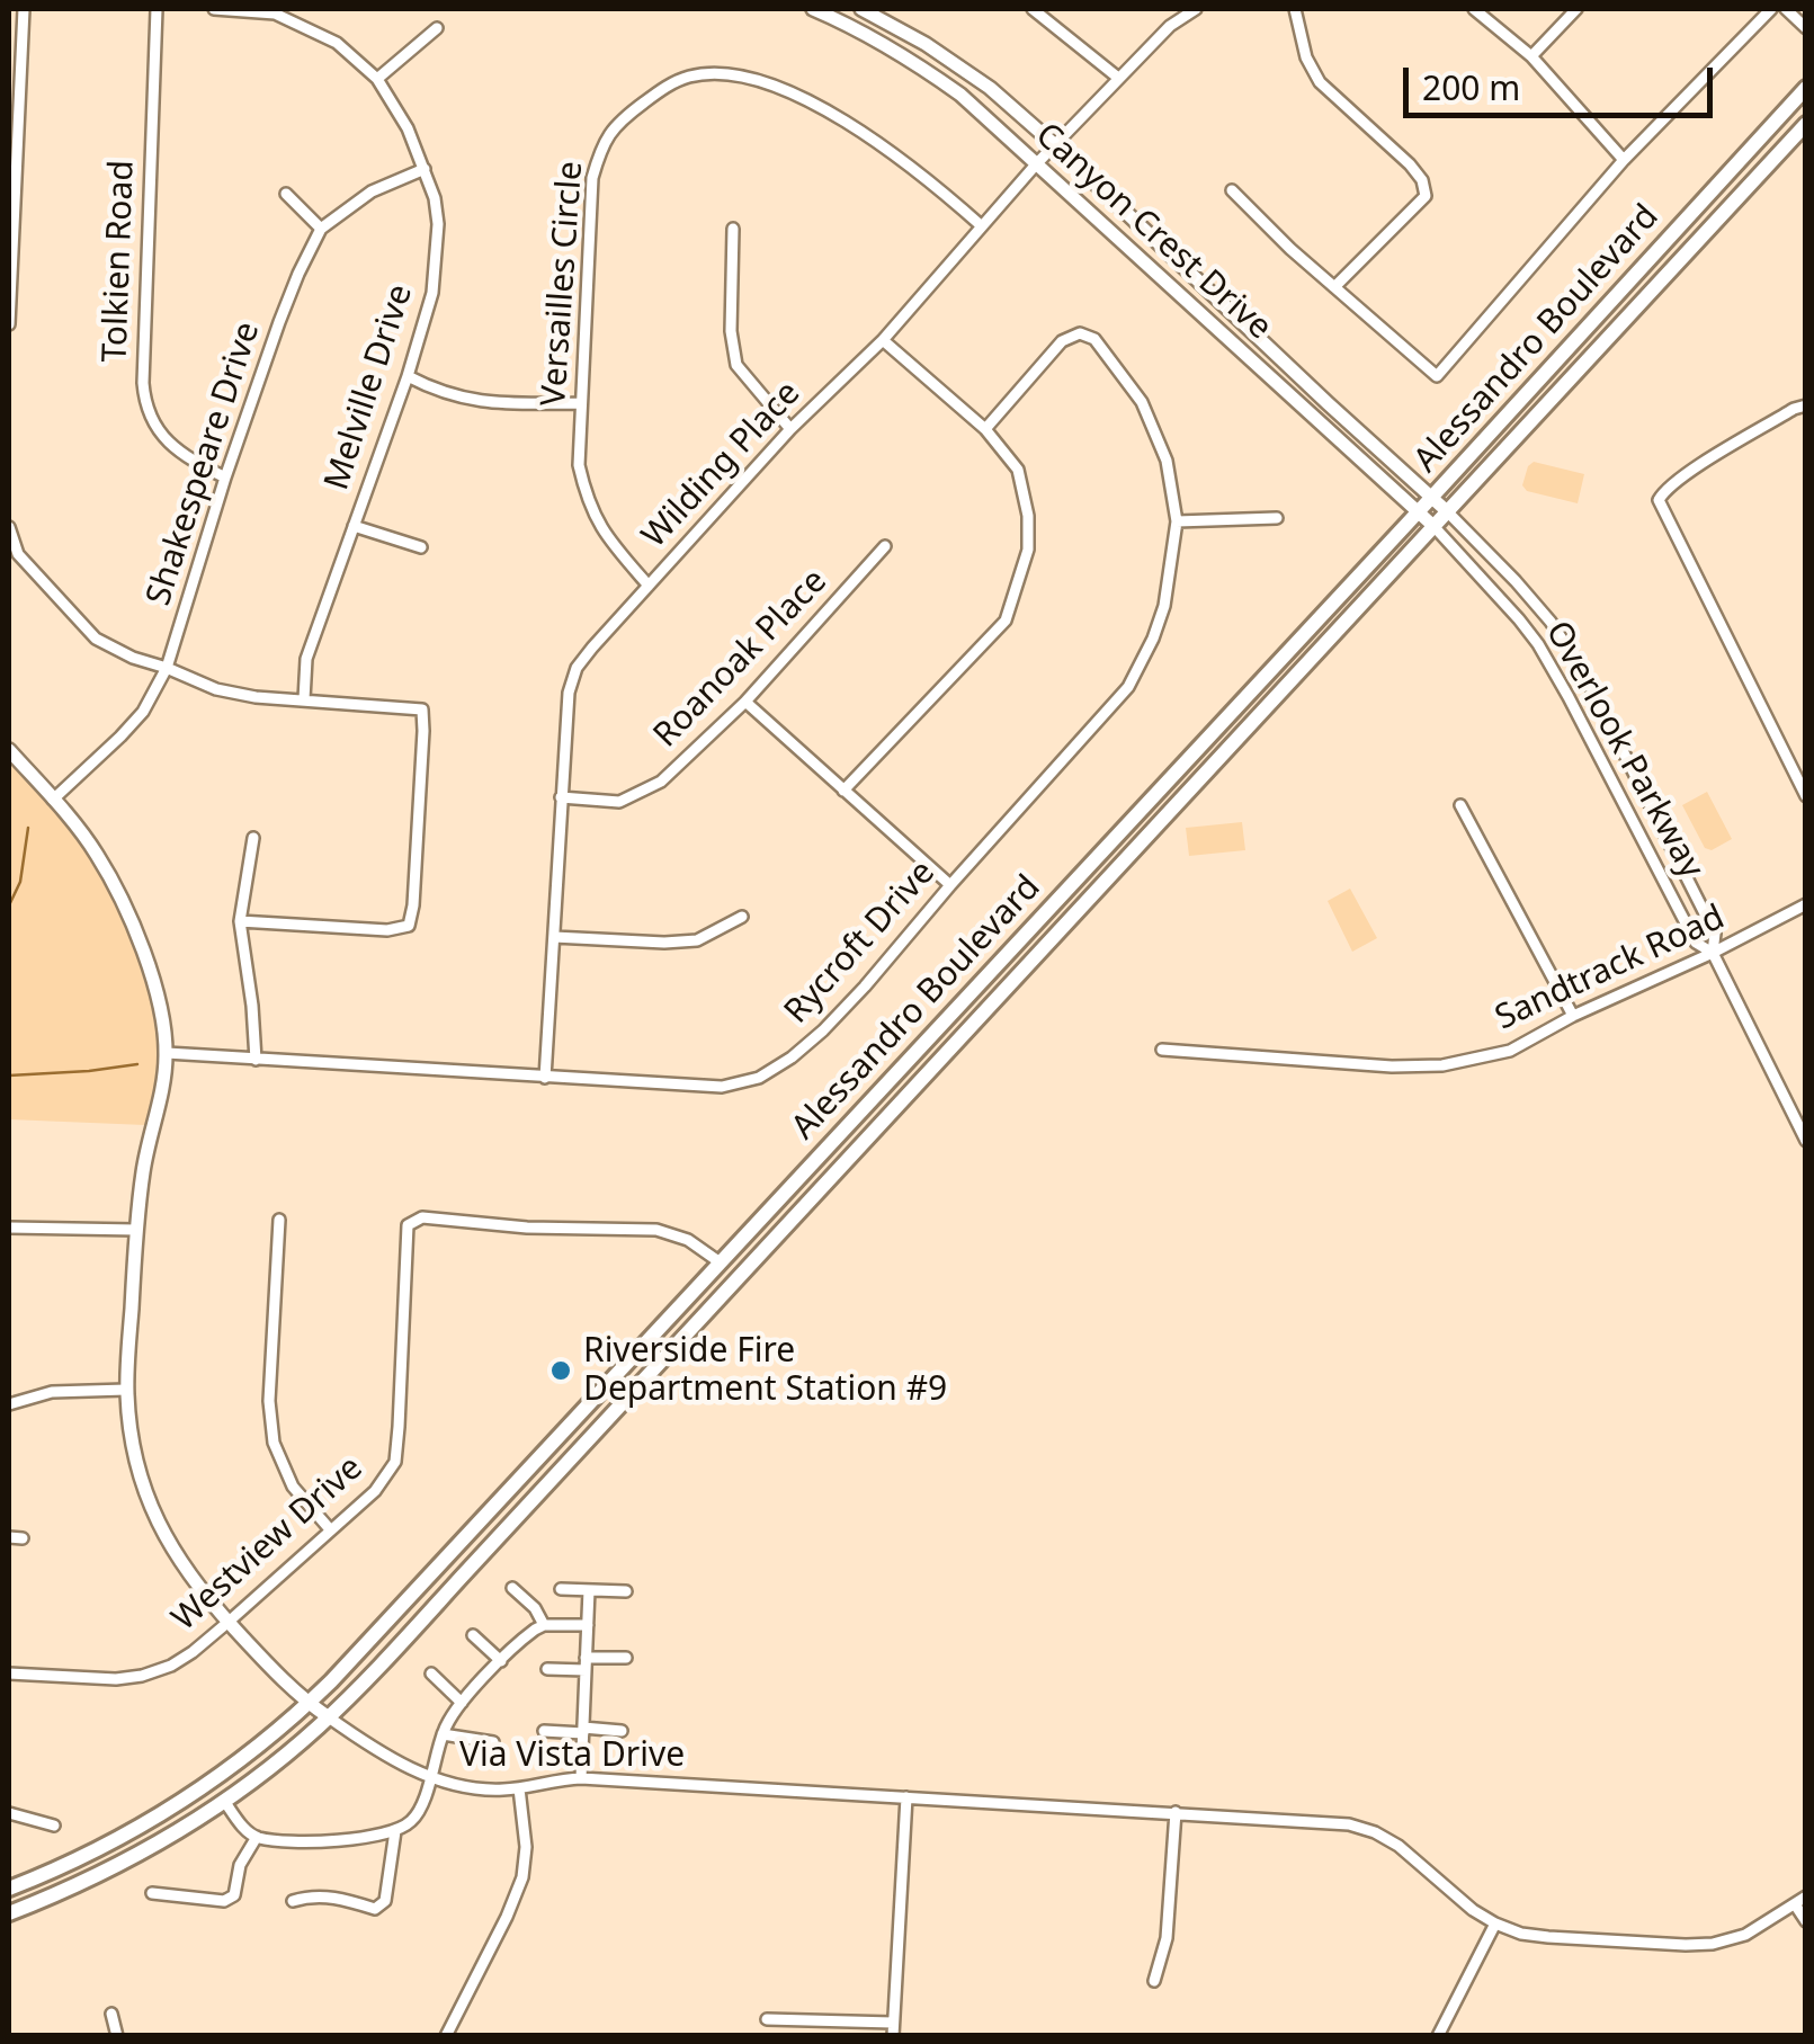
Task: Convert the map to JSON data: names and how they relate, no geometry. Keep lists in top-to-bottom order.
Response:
{
  "streets": {
    "main road": ["Canyon Crest Drive", "Alessandro Boulevard", "Via Vista Drive"],
    "street": [
      "Tolkien Road",
      "Versailles Circle",
      "Melville Drive",
      "Shakespeare Drive",
      "Wilding Place",
      "Roanoak Place",
      "Overlook Parkway",
      "Rycroft Drive",
      "Sandtrack Road",
      "Westview Drive"
    ]
  },
  "crossings": [
    ["Canyon Crest Drive", "Alessandro Boulevard"],
    ["Canyon Crest Drive", "Wilding Place"],
    ["Canyon Crest Drive", "Overlook Parkway"],
    ["Tolkien Road", "Shakespeare Drive"],
    ["Versailles Circle", "Wilding Place"],
    ["Alessandro Boulevard", "Overlook Parkway"],
    ["Alessandro Boulevard", "Westview Drive"],
    ["Alessandro Boulevard", "Via Vista Drive"],
    ["Melville Drive", "Shakespeare Drive"],
    ["Shakespeare Drive", "Via Vista Drive"],
    ["Wilding Place", "Roanoak Place"],
    ["Wilding Place", "Rycroft Drive"],
    ["Overlook Parkway", "Sandtrack Road"],
    ["Rycroft Drive", "Via Vista Drive"],
    ["Westview Drive", "Via Vista Drive"]
  ],
  "places": ["Riverside Fire Department Station #9"],
  "scale_bar": "200 m"
}
